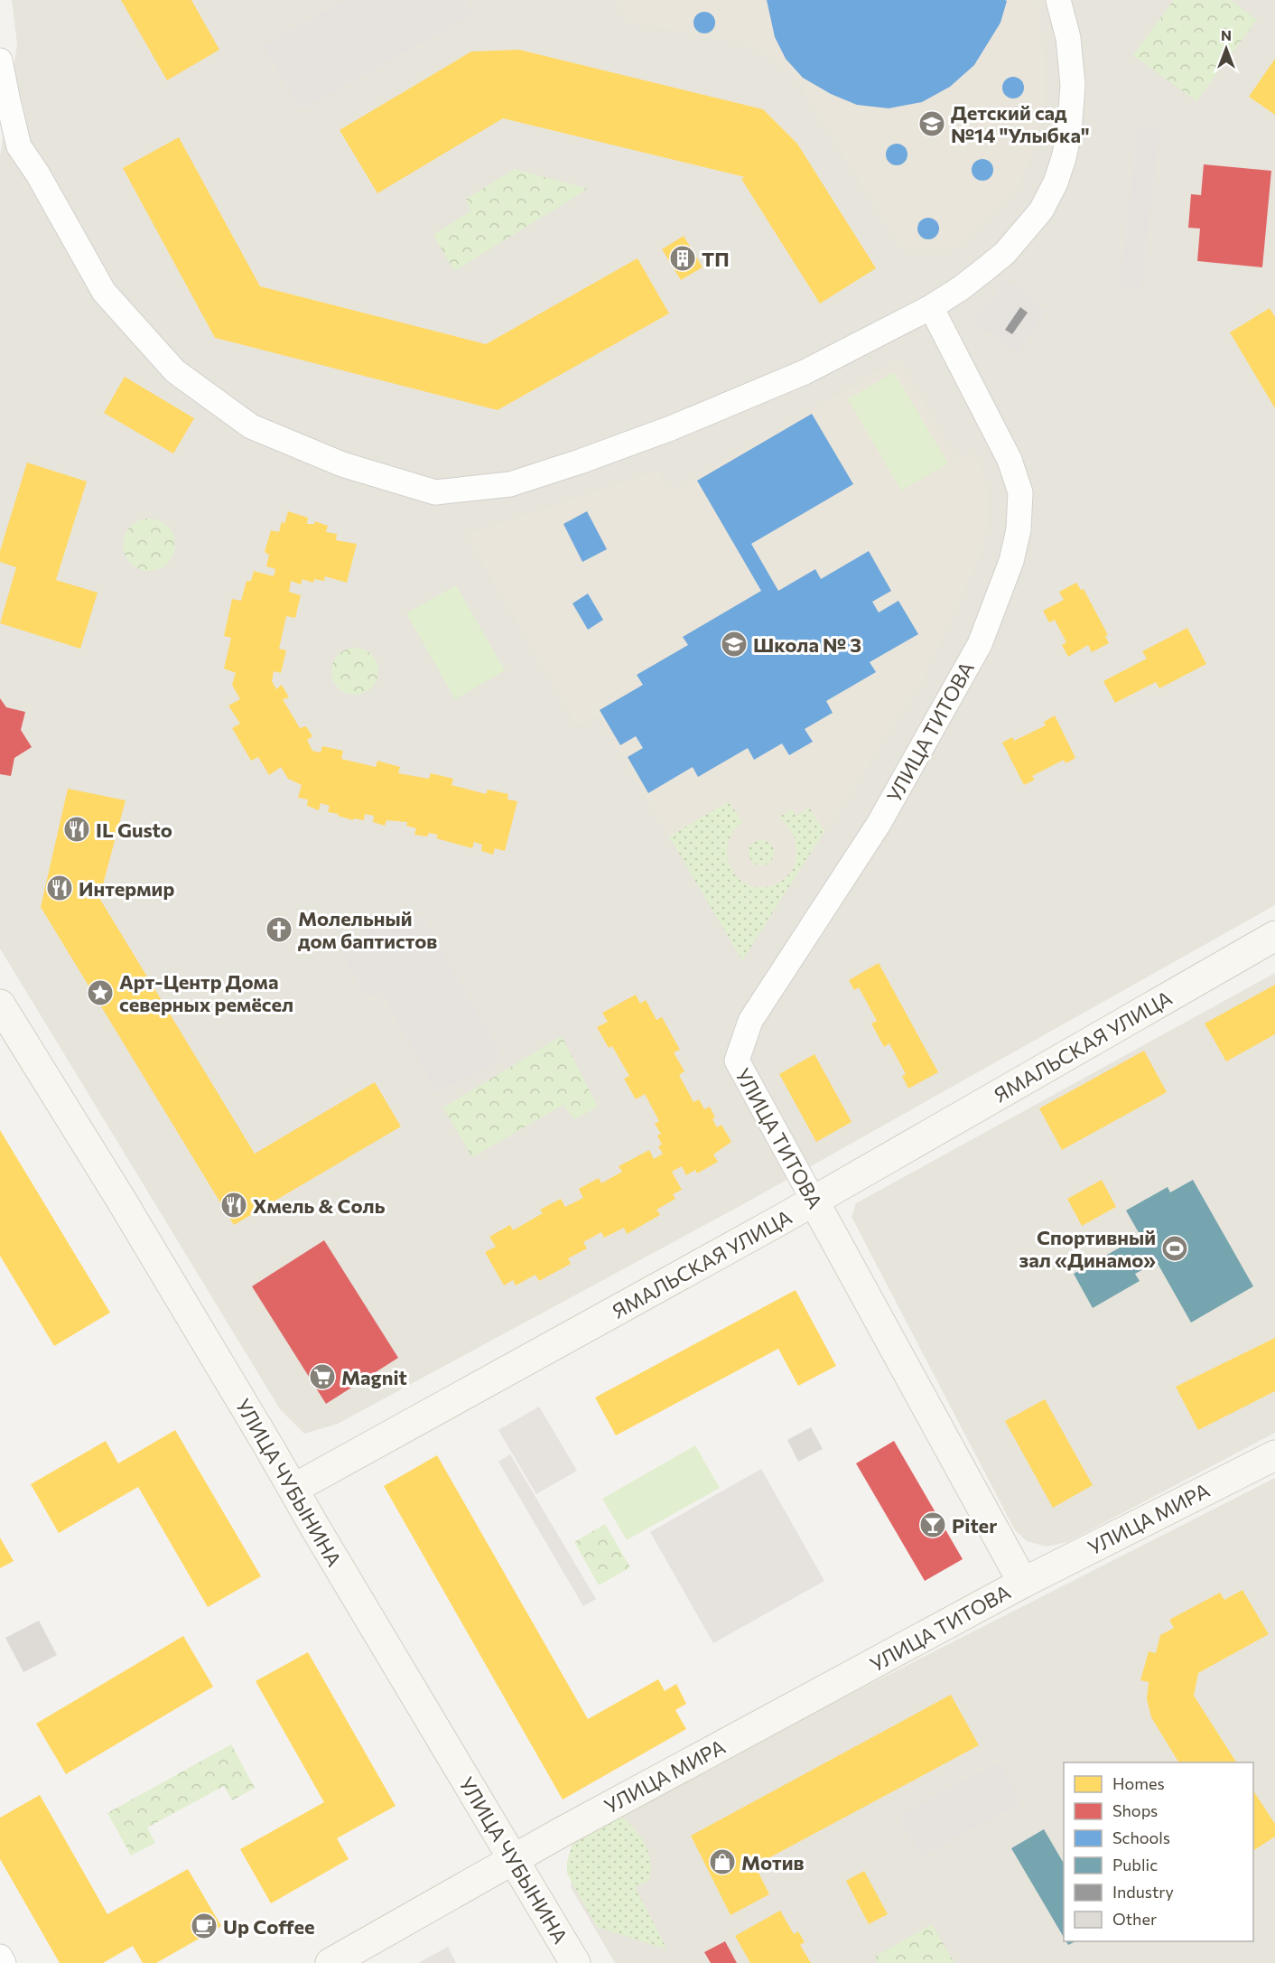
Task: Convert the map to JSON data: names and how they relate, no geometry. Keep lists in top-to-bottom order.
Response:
{
  "streets": {
    "street": [
      "УЛИЦА ТИТОВА",
      "ЯМАЛЬСКАЯ УЛИЦА",
      "УЛИЦА ЧУБЫНИНА",
      "УЛИЦА МИРА"
    ]
  },
  "crossings": [
    ["УЛИЦА ТИТОВА", "ЯМАЛЬСКАЯ УЛИЦА"],
    ["УЛИЦА ТИТОВА", "УЛИЦА МИРА"],
    ["ЯМАЛЬСКАЯ УЛИЦА", "УЛИЦА ЧУБЫНИНА"],
    ["УЛИЦА ЧУБЫНИНА", "УЛИЦА МИРА"]
  ],
  "places": {
    "school or university": ["Детский сад №14 \"Улыбка\"", "Школа № 3"],
    "building": ["ТП"],
    "restaurant": ["IL Gusto", "Интермир", "Хмель & Соль"],
    "church": ["Молельный дом баптистов"],
    "place": ["Арт-Центр Дома северных ремёсел"],
    "sports": ["Спортивный зал «Динамо»"],
    "supermarket": ["Magnit"],
    "bar": ["Piter"],
    "shop": ["Мотив"],
    "cafe": ["Up Coffee"]
  },
  "legend": [
    "Homes",
    "Shops",
    "Schools",
    "Public",
    "Industry",
    "Other"
  ],
  "north": "top"
}
